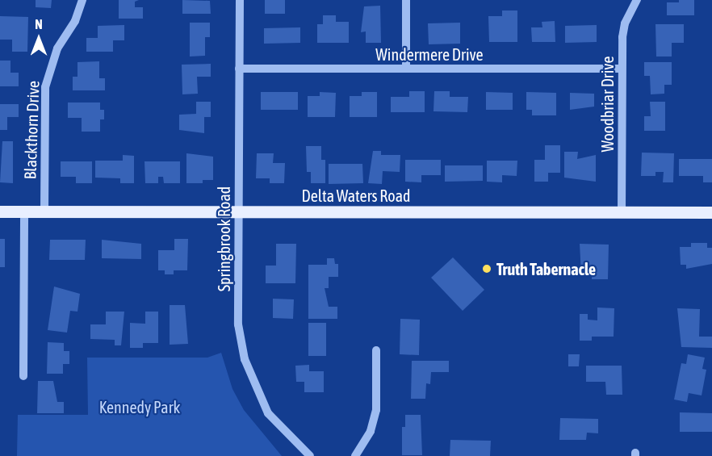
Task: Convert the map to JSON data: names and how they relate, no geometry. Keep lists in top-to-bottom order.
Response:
{
  "streets": {
    "main road": ["Delta Waters Road"],
    "street": [
      "Windermere Drive",
      "Woodbriar Drive",
      "Blackthorn Drive",
      "Springbrook Road"
    ]
  },
  "crossings": [
    ["Windermere Drive", "Woodbriar Drive"],
    ["Windermere Drive", "Springbrook Road"],
    ["Woodbriar Drive", "Delta Waters Road"],
    ["Blackthorn Drive", "Delta Waters Road"],
    ["Delta Waters Road", "Springbrook Road"]
  ],
  "parks": ["Kennedy Park"],
  "places": ["Truth Tabernacle"],
  "north": "top"
}
